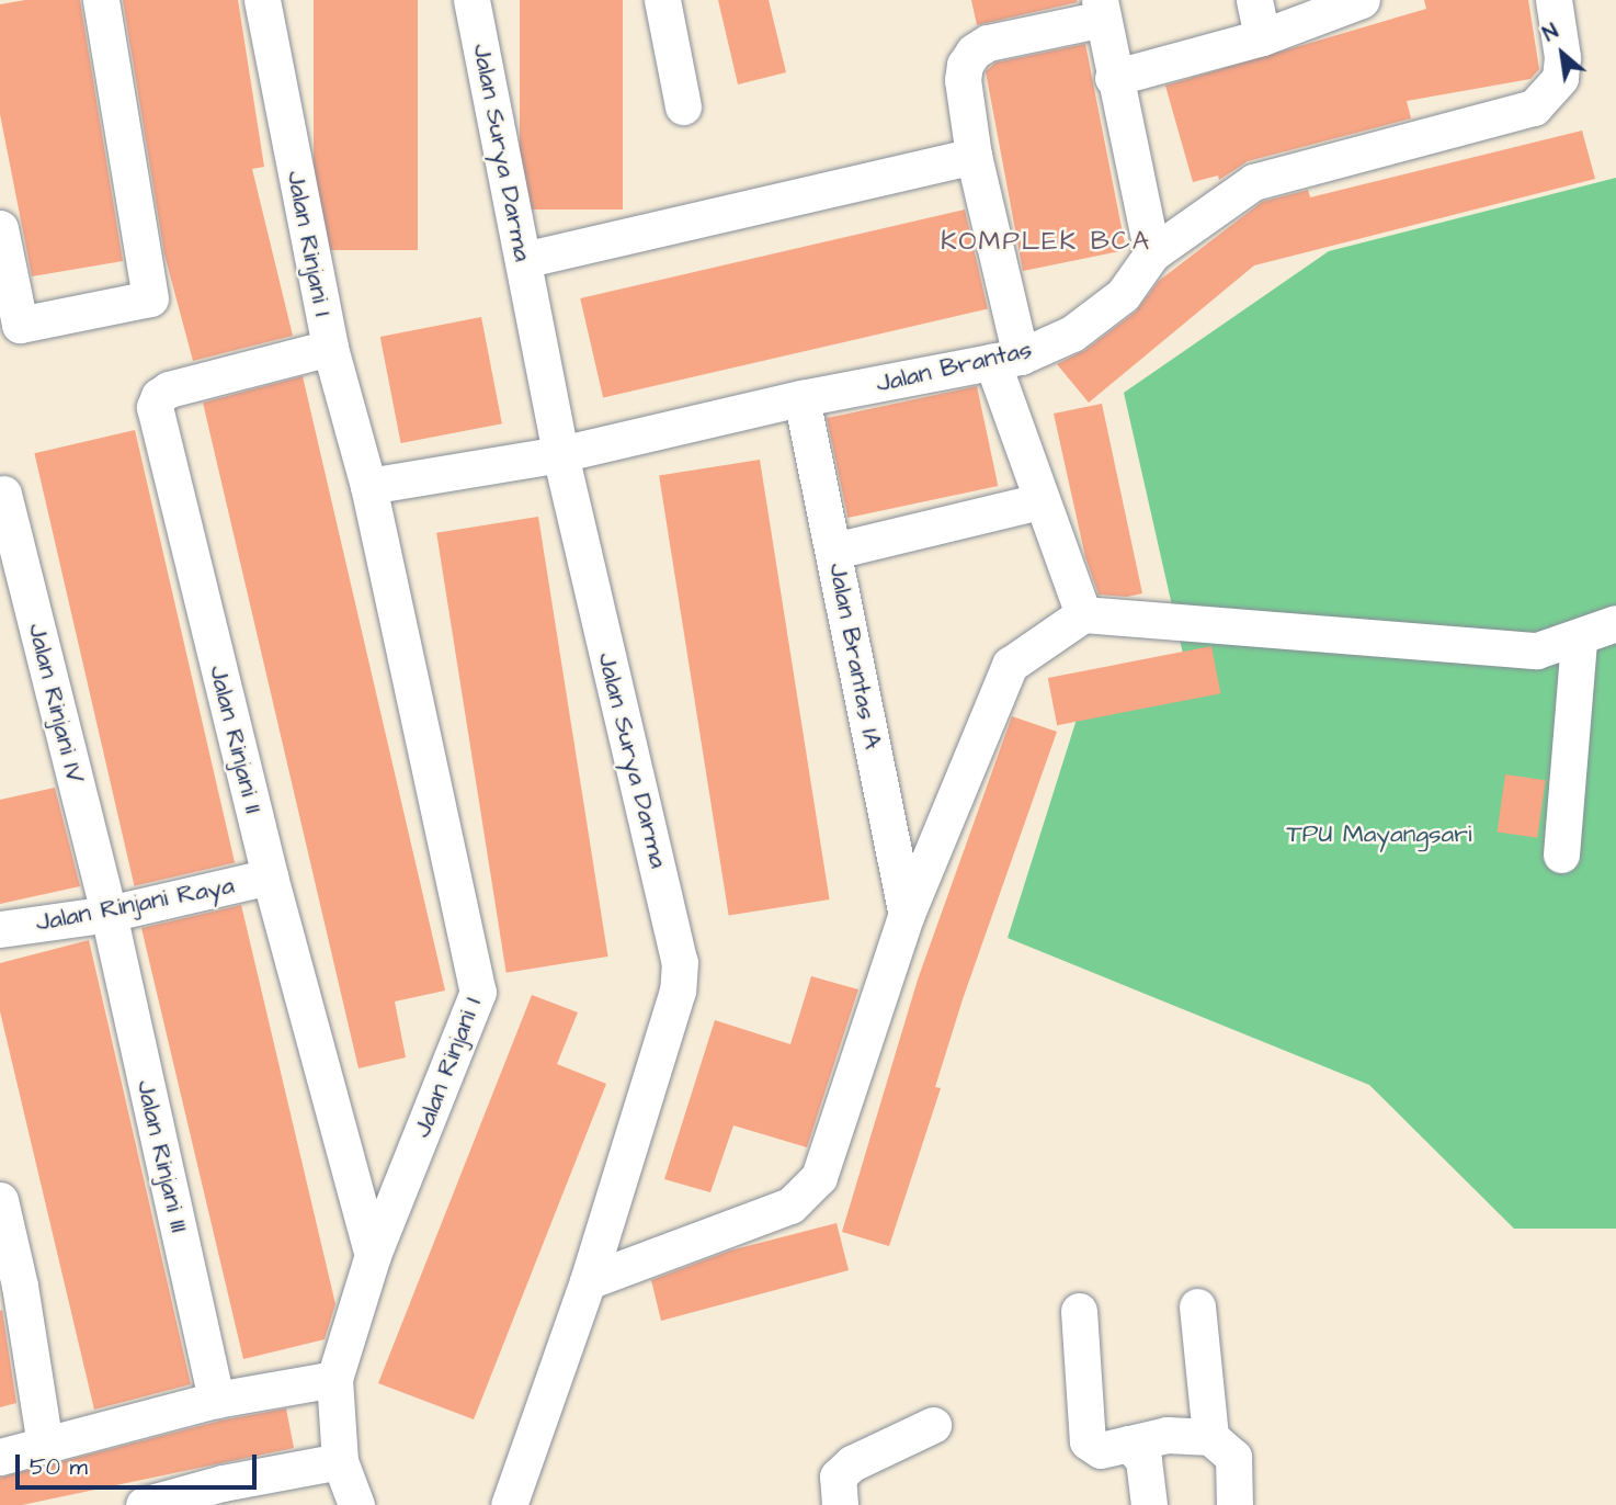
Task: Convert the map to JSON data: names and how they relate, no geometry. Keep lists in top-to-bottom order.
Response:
{
  "streets": {
    "street": [
      "Jalan Surya Darma",
      "Jalan Rinjani I",
      "Jalan Brantas",
      "Jalan Brantas IA",
      "Jalan Rinjani IV",
      "Jalan Rinjani II",
      "Jalan Rinjani Raya",
      "Jalan Rinjani III"
    ]
  },
  "crossings": [
    ["Jalan Surya Darma", "Jalan Brantas"],
    ["Jalan Rinjani I", "Jalan Rinjani II"],
    ["Jalan Brantas", "Jalan Brantas IA"],
    ["Jalan Rinjani IV", "Jalan Rinjani Raya"],
    ["Jalan Rinjani IV", "Jalan Rinjani III"],
    ["Jalan Rinjani II", "Jalan Rinjani Raya"],
    ["Jalan Rinjani Raya", "Jalan Rinjani III"]
  ],
  "districts": ["KOMPLEK BCA"],
  "parks": ["TPU Mayangsari"],
  "scale_bar": "50 m",
  "north": "top left"
}
